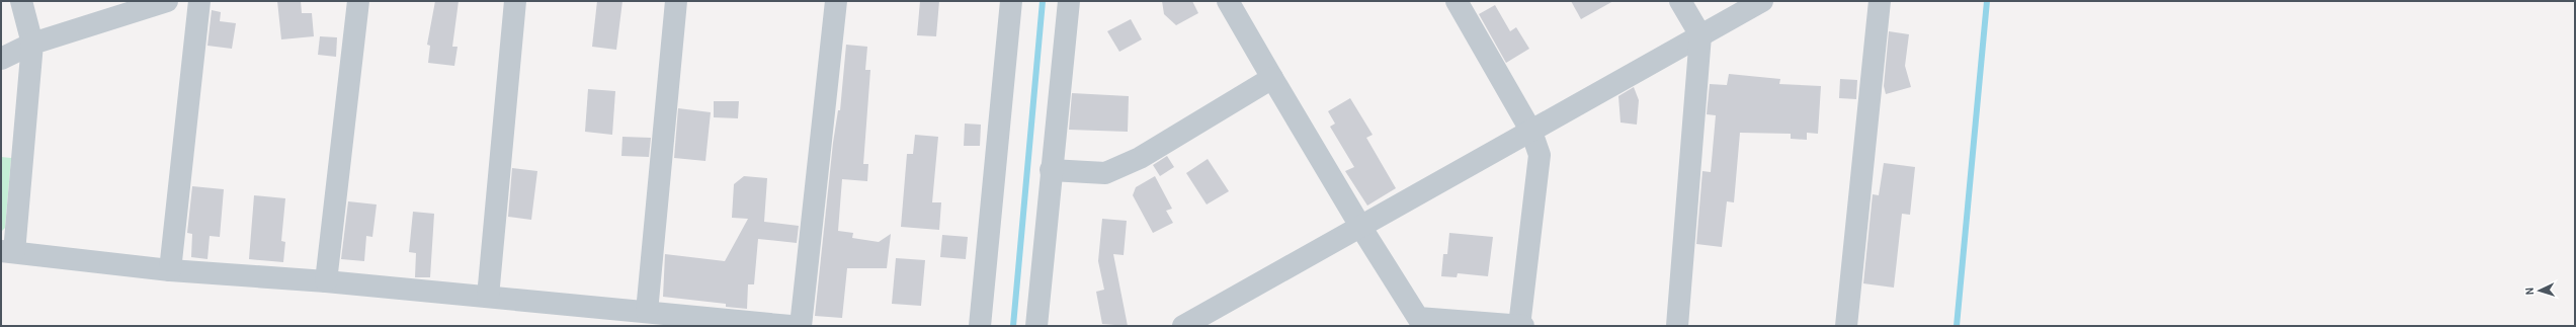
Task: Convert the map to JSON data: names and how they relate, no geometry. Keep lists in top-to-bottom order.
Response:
{
  "north": "left"
}
